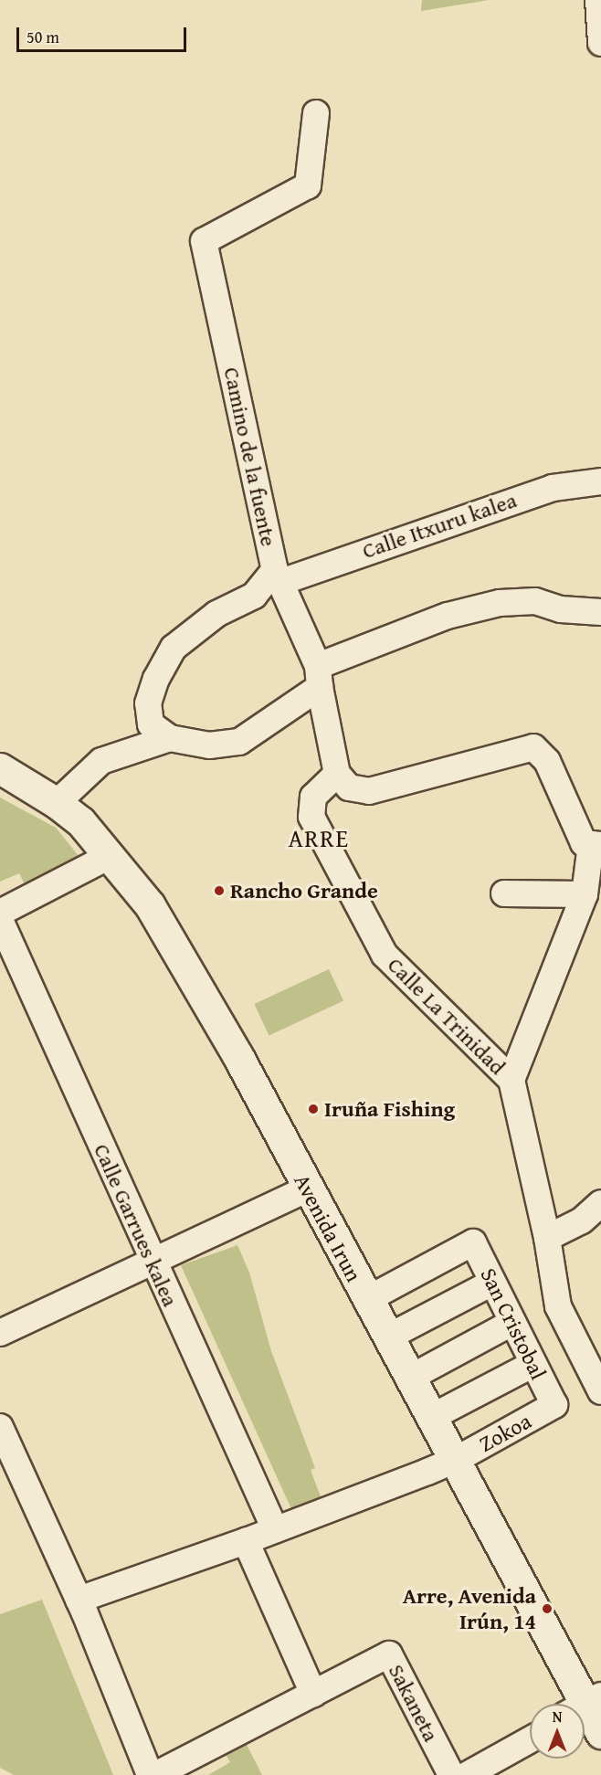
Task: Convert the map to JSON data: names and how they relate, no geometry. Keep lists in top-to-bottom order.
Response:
{
  "streets": {
    "street": [
      "Camino de la fuente",
      "Calle Itxuru kalea",
      "Calle La Trinidad",
      "Calle Garrues kalea",
      "Avenida Irun",
      "San Cristobal",
      "Zokoa",
      "Sakaneta"
    ]
  },
  "crossings": [
    ["Camino de la fuente", "Calle Itxuru kalea"],
    ["Avenida Irun", "San Cristobal"],
    ["Avenida Irun", "Zokoa"],
    ["San Cristobal", "Zokoa"]
  ],
  "districts": ["ARRE"],
  "places": ["Rancho Grande", "Iruña Fishing", "Arre, Avenida Irún, 14"],
  "scale_bar": "50 m",
  "north": "top"
}
